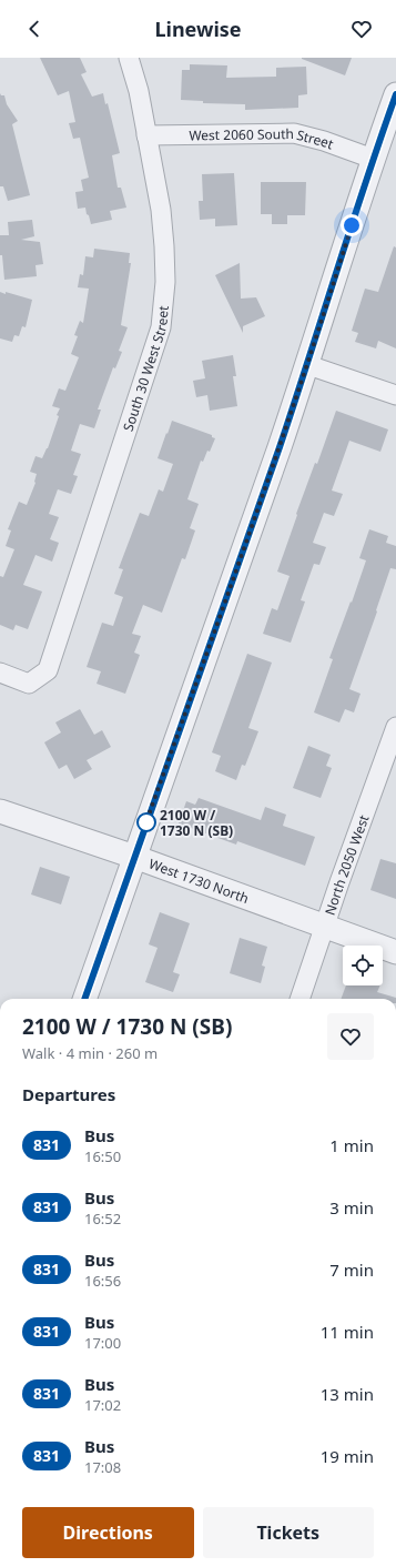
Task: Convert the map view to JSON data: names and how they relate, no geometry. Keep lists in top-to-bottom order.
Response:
{
  "streets": {
    "street": [
      "West 2060 South Street",
      "South 30 West Street",
      "North 2050 West",
      "West 1730 North"
    ]
  },
  "crossings": [
    ["West 2060 South Street", "South 30 West Street"],
    ["North 2050 West", "West 1730 North"]
  ],
  "places": ["2100 W / 1730 N (SB)"],
  "lines": ["bus line 831"],
  "page": {
    "header": "Linewise",
    "heading": [
      ["2100 W / 1730 N (SB)", "Walk · 4 min · 260 m"],
      "Departures"
    ],
    "list": [
      {
        "mark": "831",
        "name": "Bus",
        "note": "16:50",
        "value": "1 min"
      },
      {
        "mark": "831",
        "name": "Bus",
        "note": "16:52",
        "value": "3 min"
      },
      {
        "mark": "831",
        "name": "Bus",
        "note": "16:56",
        "value": "7 min"
      },
      {
        "mark": "831",
        "name": "Bus",
        "note": "17:00",
        "value": "11 min"
      },
      {
        "mark": "831",
        "name": "Bus",
        "note": "17:02",
        "value": "13 min"
      },
      {
        "mark": "831",
        "name": "Bus",
        "note": "17:08",
        "value": "19 min"
      }
    ],
    "buttons": ["Directions", "Tickets"]
  }
}
